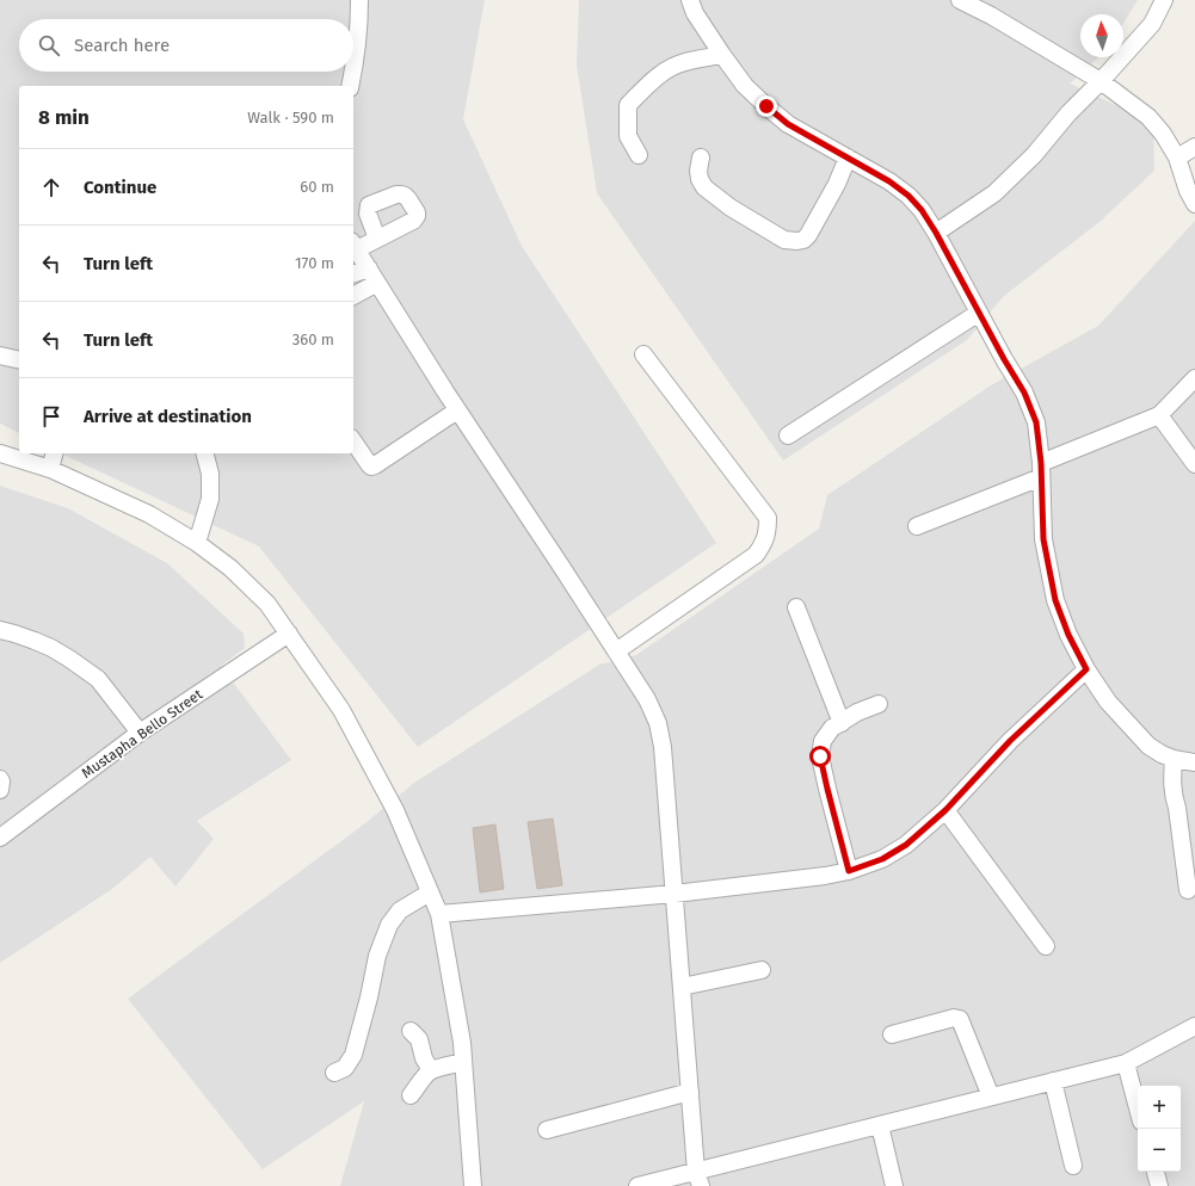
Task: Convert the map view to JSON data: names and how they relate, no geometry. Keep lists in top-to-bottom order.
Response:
{
  "streets": {
    "street": ["Mustapha Bello Street"]
  },
  "north": "top",
  "page": {
    "search": "Search here",
    "heading": ["8 min", "Walk · 590 m"],
    "list": [
      ["Continue", "60 m"],
      ["Turn left", "170 m"],
      ["Turn left", "360 m"],
      "Arrive at destination"
    ],
    "map_buttons": ["+", "−"]
  }
}
